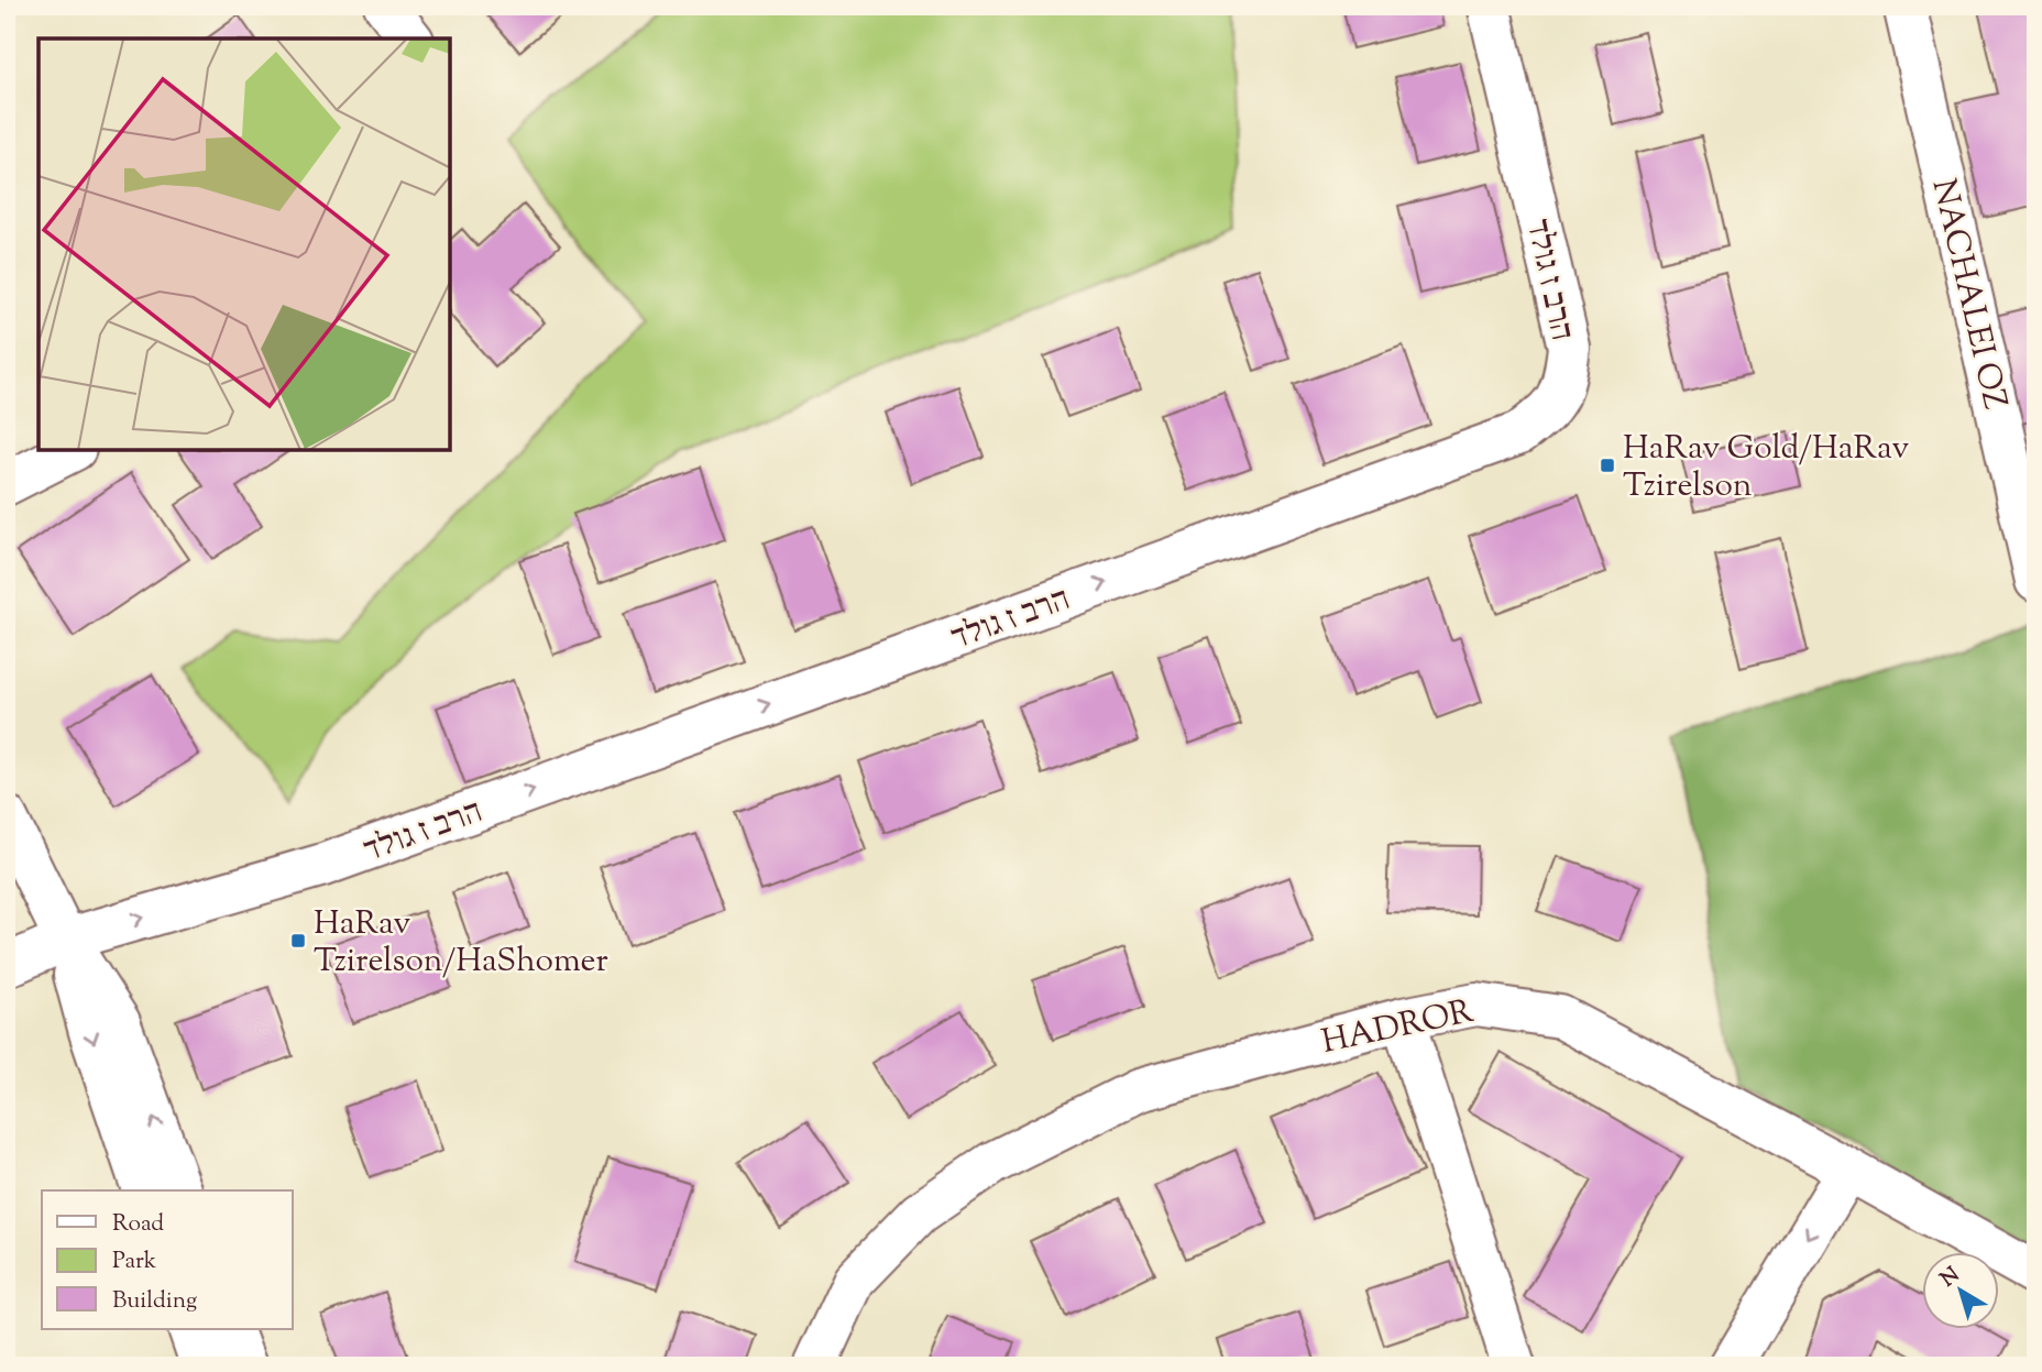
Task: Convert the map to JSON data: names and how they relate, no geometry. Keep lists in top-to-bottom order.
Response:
{
  "streets": {
    "street": ["הרב ז גולד", "NACHALEI OZ", "HADROR"]
  },
  "one_way": ["הרב ז גולד"],
  "places": {
    "transit": ["HaRav Gold/HaRav Tzirelson", "HaRav Tzirelson/HaShomer"]
  },
  "legend": ["Road", "Park", "Building"],
  "north": "top left"
}
